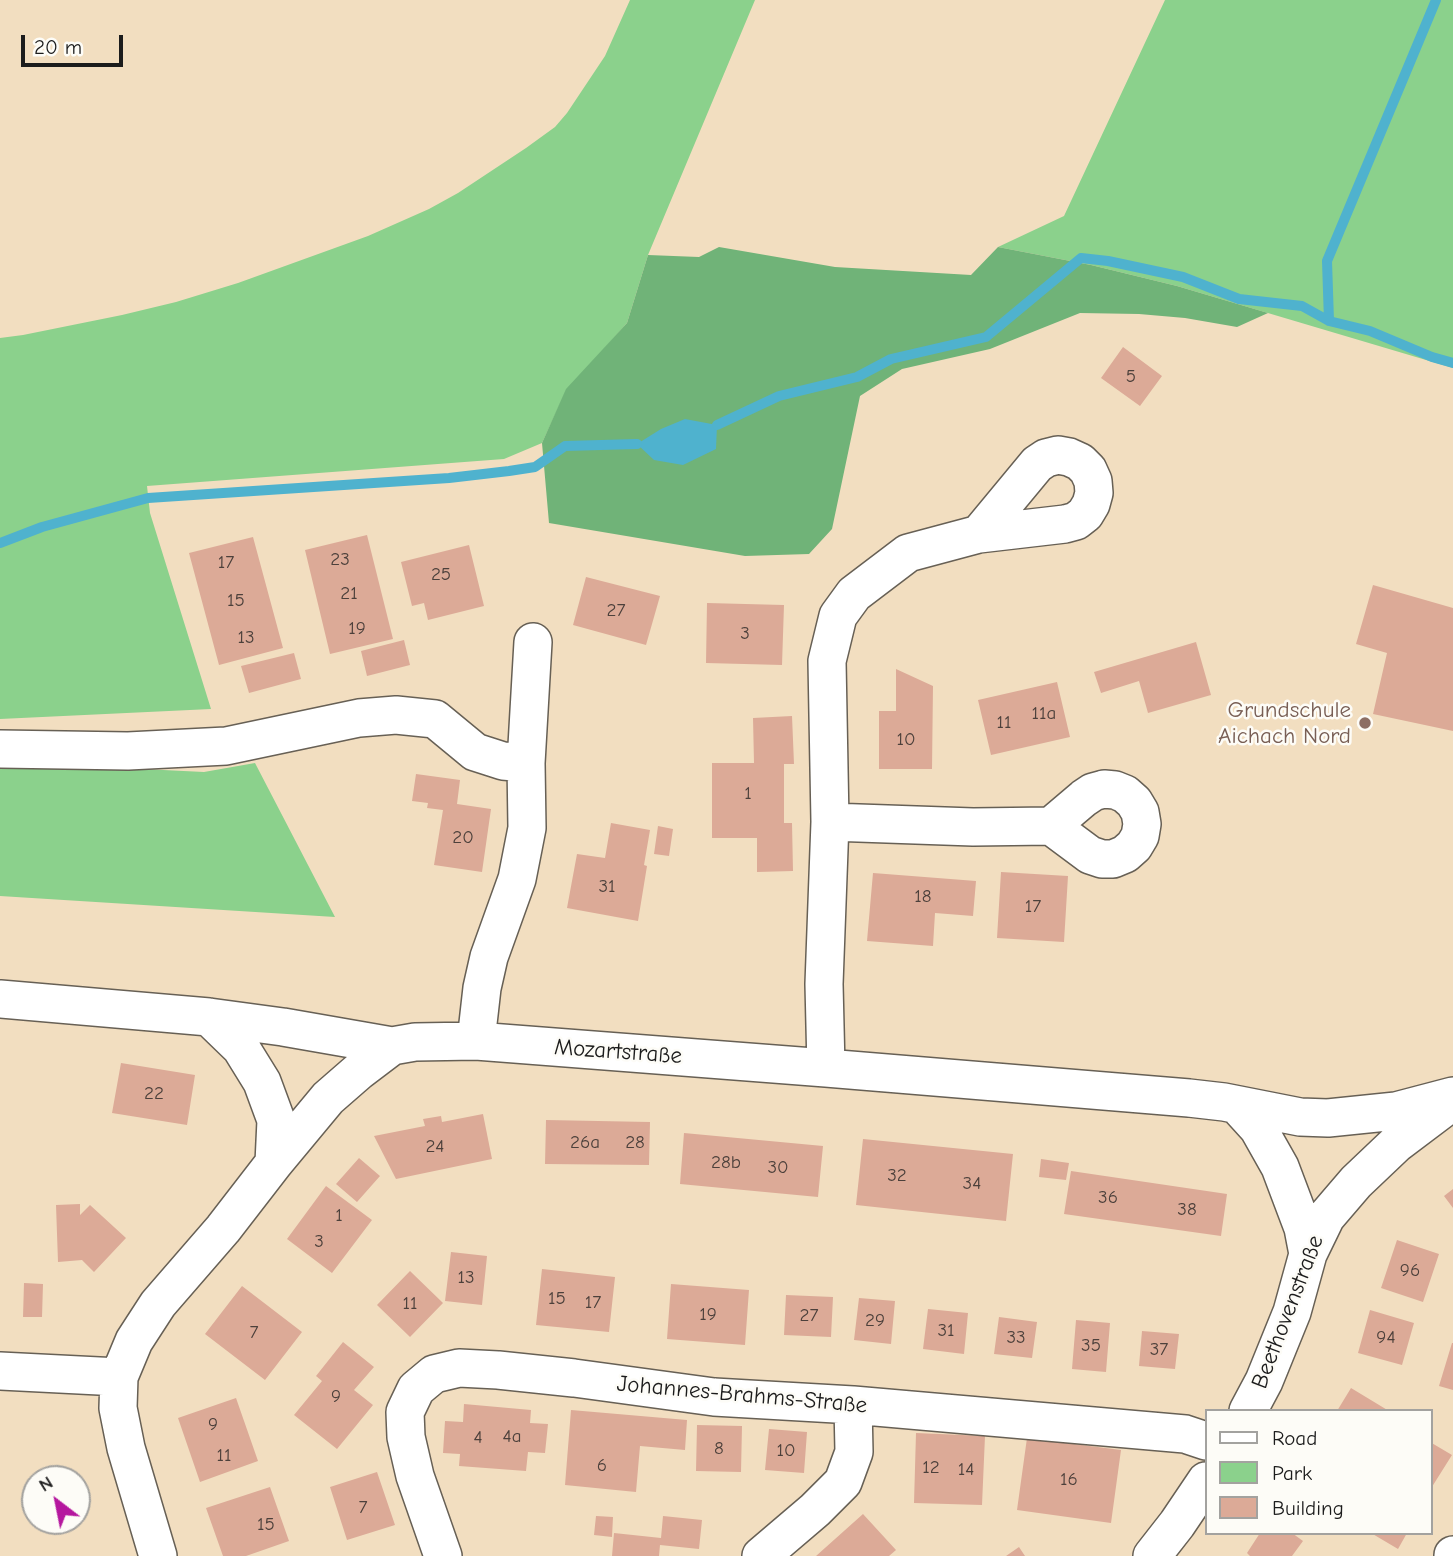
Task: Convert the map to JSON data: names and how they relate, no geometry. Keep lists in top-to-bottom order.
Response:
{
  "streets": {
    "street": ["Mozartstraße", "Beethovenstraße", "Johannes-Brahms-Straße"]
  },
  "places": ["Grundschule Aichach Nord"],
  "house_numbers": [
    "5",
    "23",
    "17",
    "25",
    "21",
    "15",
    "27",
    "19",
    "3",
    "13",
    "11a",
    "11",
    "10",
    "1",
    "20",
    "31",
    "18",
    "17",
    "22",
    "26a",
    "28",
    "24",
    "28b",
    "30",
    "32",
    "34",
    "36",
    "38",
    "1",
    "3",
    "96",
    "13",
    "15",
    "17",
    "11",
    "19",
    "27",
    "29",
    "31",
    "7",
    "33",
    "94",
    "35",
    "37",
    "9",
    "9",
    "4a",
    "4",
    "8",
    "10",
    "11",
    "6",
    "12",
    "14",
    "16",
    "7",
    "15"
  ],
  "legend": ["Road", "Park", "Building"],
  "scale_bar": "20 m",
  "north": "top left"
}
